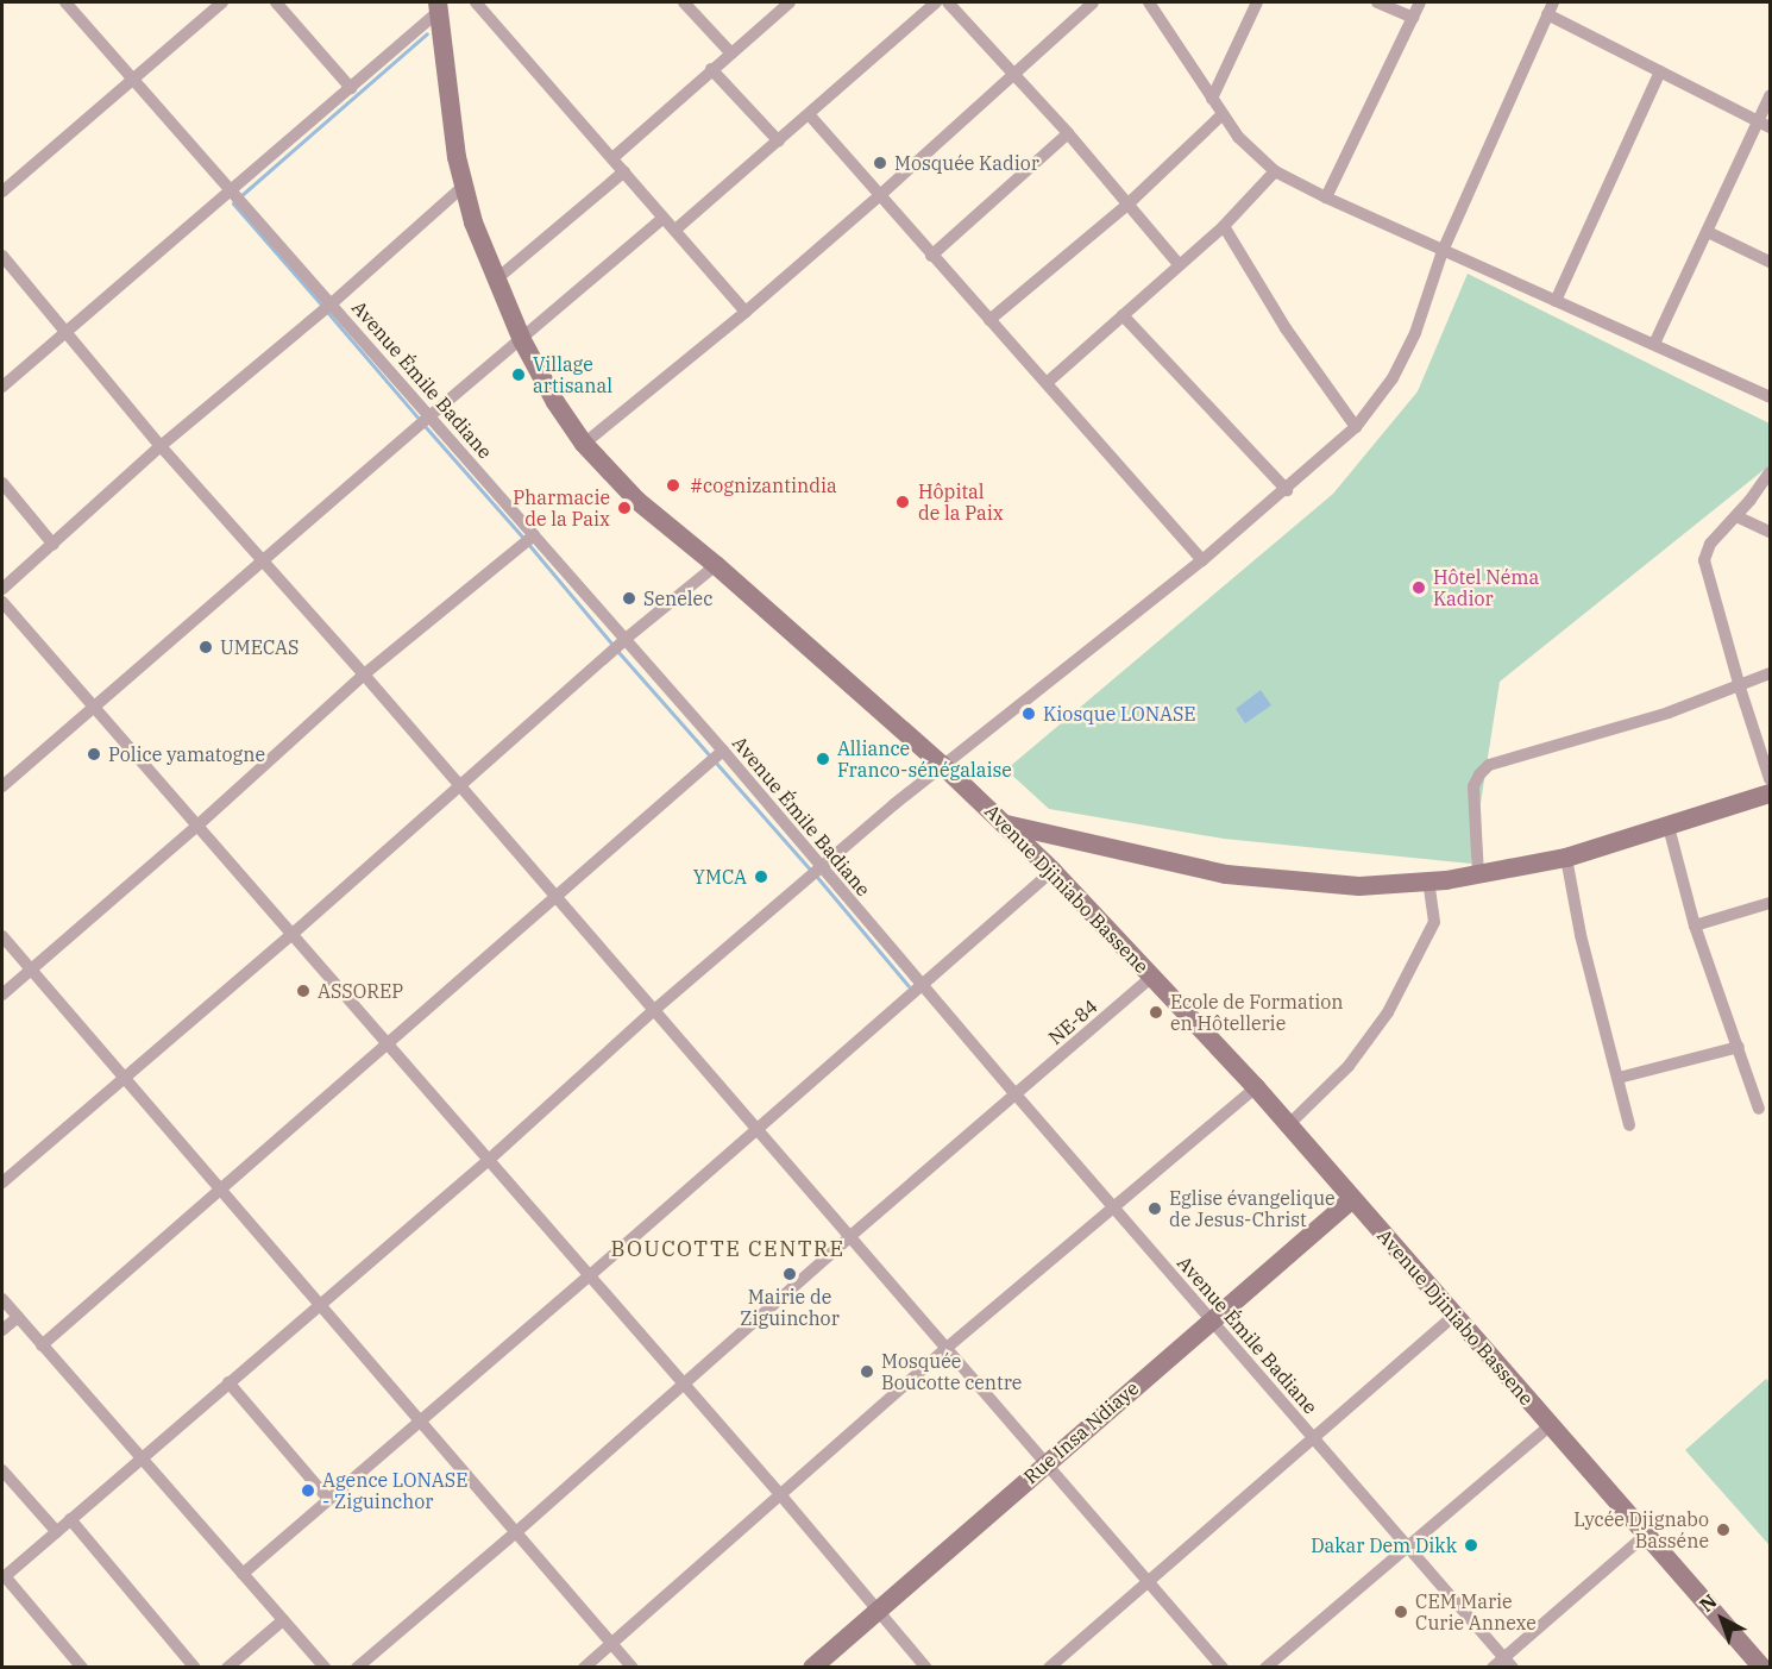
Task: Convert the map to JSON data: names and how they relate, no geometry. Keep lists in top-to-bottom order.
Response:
{
  "streets": {
    "main road": ["Avenue Djiniabo Bassene", "Rue Insa Ndiaye"],
    "street": ["Avenue Émile Badiane", "NE-84"]
  },
  "crossings": [
    ["Avenue Émile Badiane", "NE-84"],
    ["Avenue Émile Badiane", "Rue Insa Ndiaye"],
    ["Avenue Djiniabo Bassene", "NE-84"],
    ["Avenue Djiniabo Bassene", "Rue Insa Ndiaye"]
  ],
  "districts": ["BOUCOTTE CENTRE"],
  "places": [
    "Mosquée Kadior",
    "Village artisanal",
    "#cognizantindia",
    "Hôpital de la Paix",
    "Pharmacie de la Paix",
    "Hôtel Néma Kadior",
    "Senelec",
    "UMECAS",
    "Kiosque LONASE",
    "Police yamatogne",
    "Alliance Franco-sénégalaise",
    "YMCA",
    "ASSOREP",
    "Ecole de Formation en Hôtellerie",
    "Eglise évangelique de Jesus-Christ",
    "Mairie de Ziguinchor",
    "Mosquée Boucotte centre",
    "Agence LONASE - Ziguinchor",
    "Lycée Djignabo Basséne",
    "Dakar Dem Dikk",
    "CEM Marie Curie Annexe"
  ],
  "north": "top left"
}
